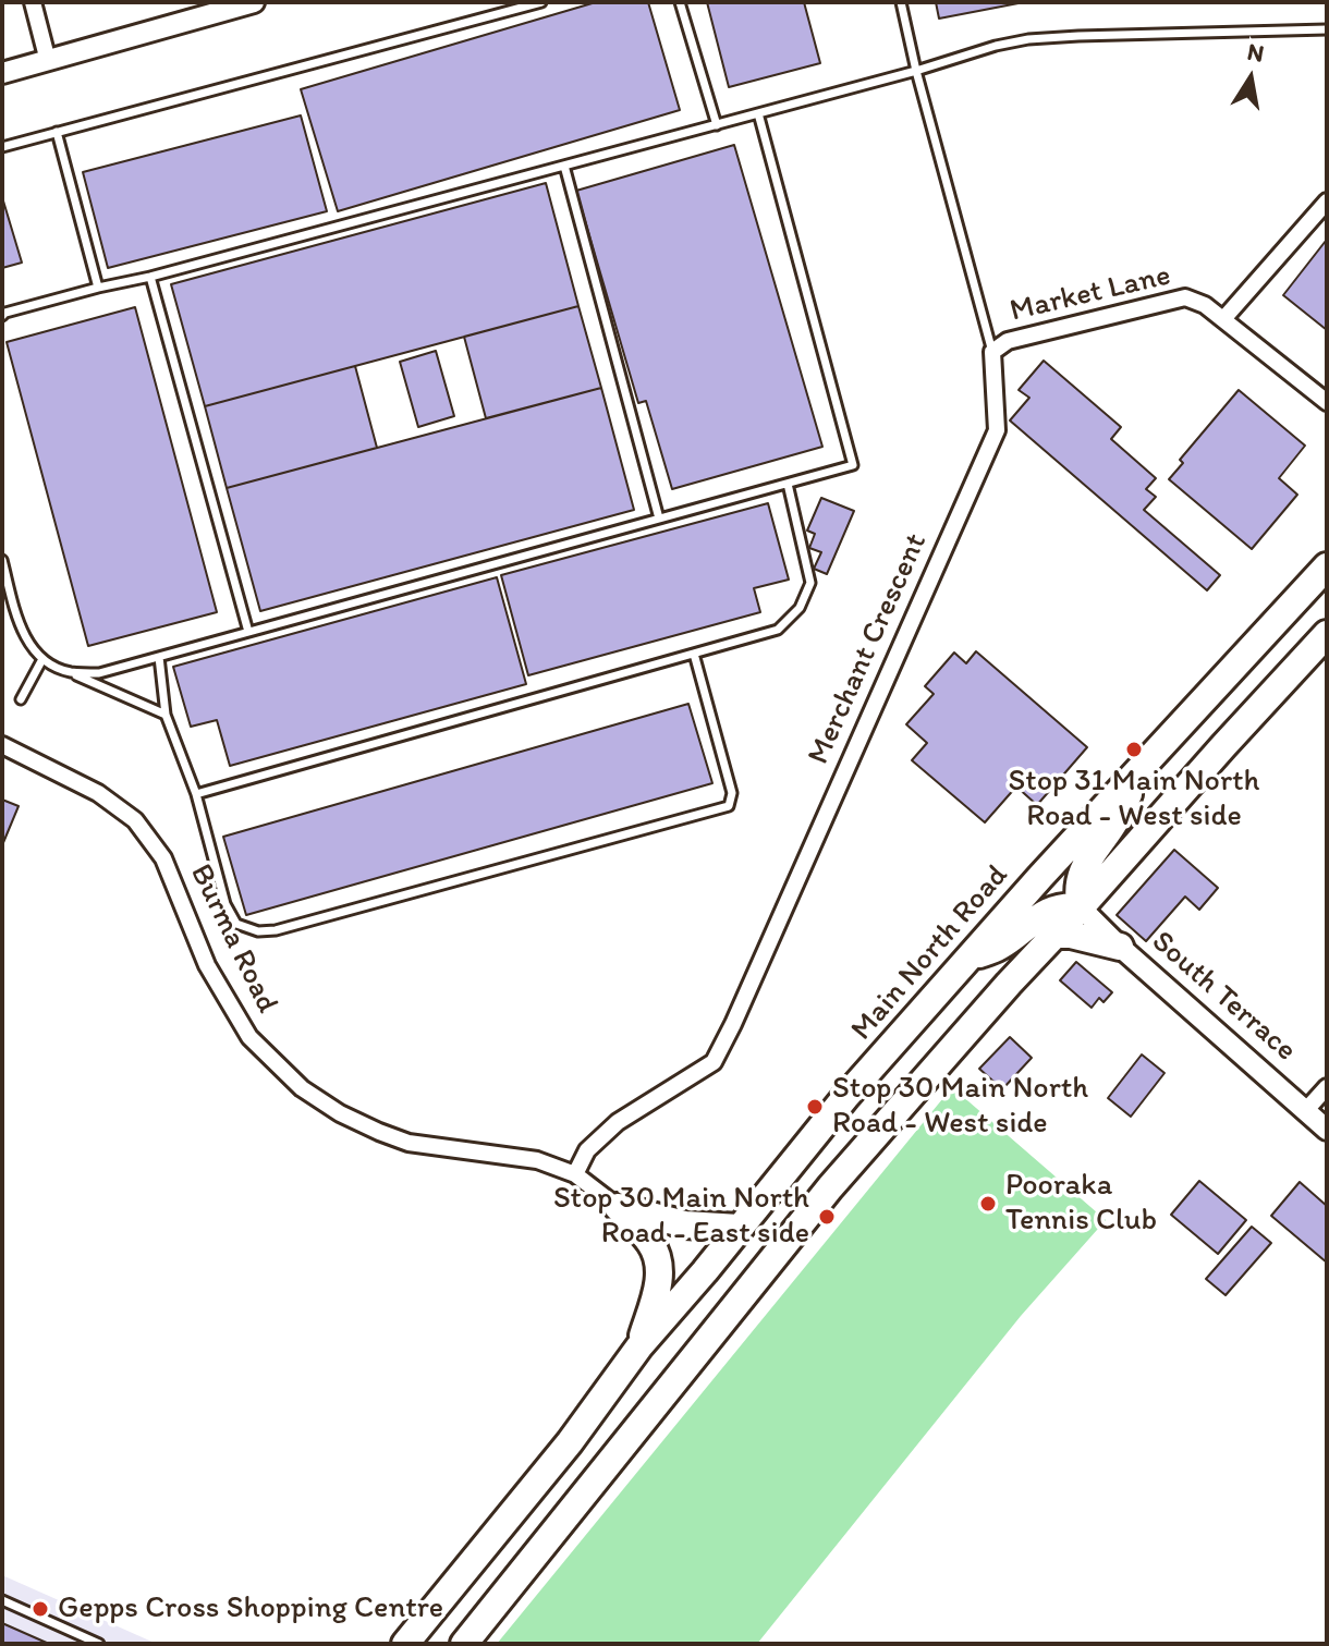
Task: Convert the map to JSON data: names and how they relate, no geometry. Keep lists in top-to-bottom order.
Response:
{
  "streets": {
    "highway": ["Main North Road"],
    "street": [
      "Market Lane",
      "Merchant Crescent",
      "Burma Road",
      "South Terrace"
    ]
  },
  "crossings": [
    ["Market Lane", "Merchant Crescent"],
    ["Merchant Crescent", "Burma Road"]
  ],
  "places": [
    "Stop 31 Main North Road - West side",
    "Stop 30 Main North Road - West side",
    "Pooraka Tennis Club",
    "Stop 30 Main North Road - East side",
    "Gepps Cross Shopping Centre"
  ],
  "north": "top"
}
